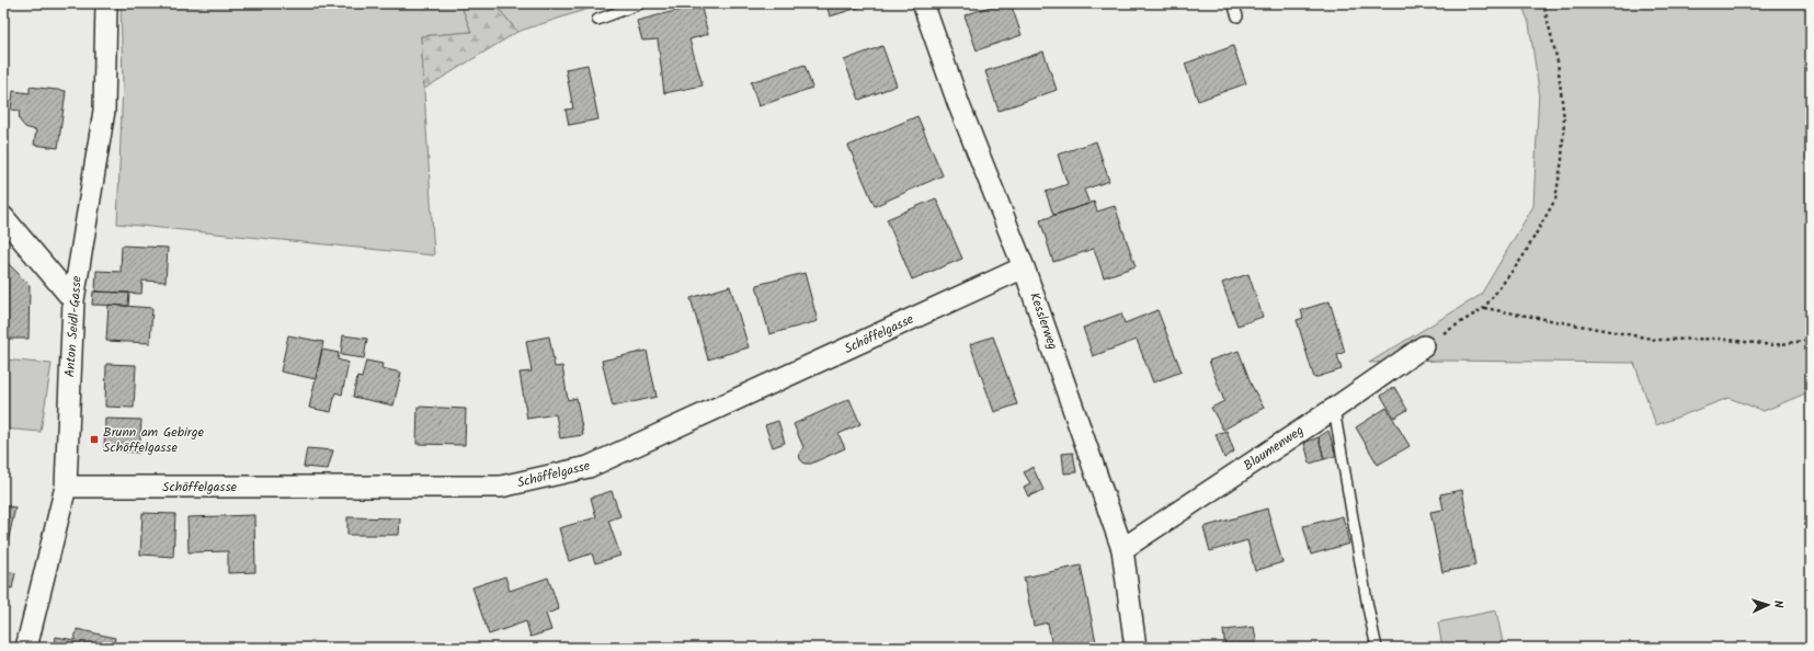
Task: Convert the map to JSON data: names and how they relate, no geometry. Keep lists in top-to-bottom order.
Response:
{
  "streets": {
    "street": [
      "Kesslerweg",
      "Anton Seidl-Gasse",
      "Schöffelgasse",
      "Blaumenweg"
    ]
  },
  "crossings": [
    ["Kesslerweg", "Schöffelgasse"],
    ["Kesslerweg", "Blaumenweg"],
    ["Anton Seidl-Gasse", "Schöffelgasse"]
  ],
  "places": {
    "transit": ["Brunn am Gebirge Schöffelgasse"]
  },
  "north": "right"
}
